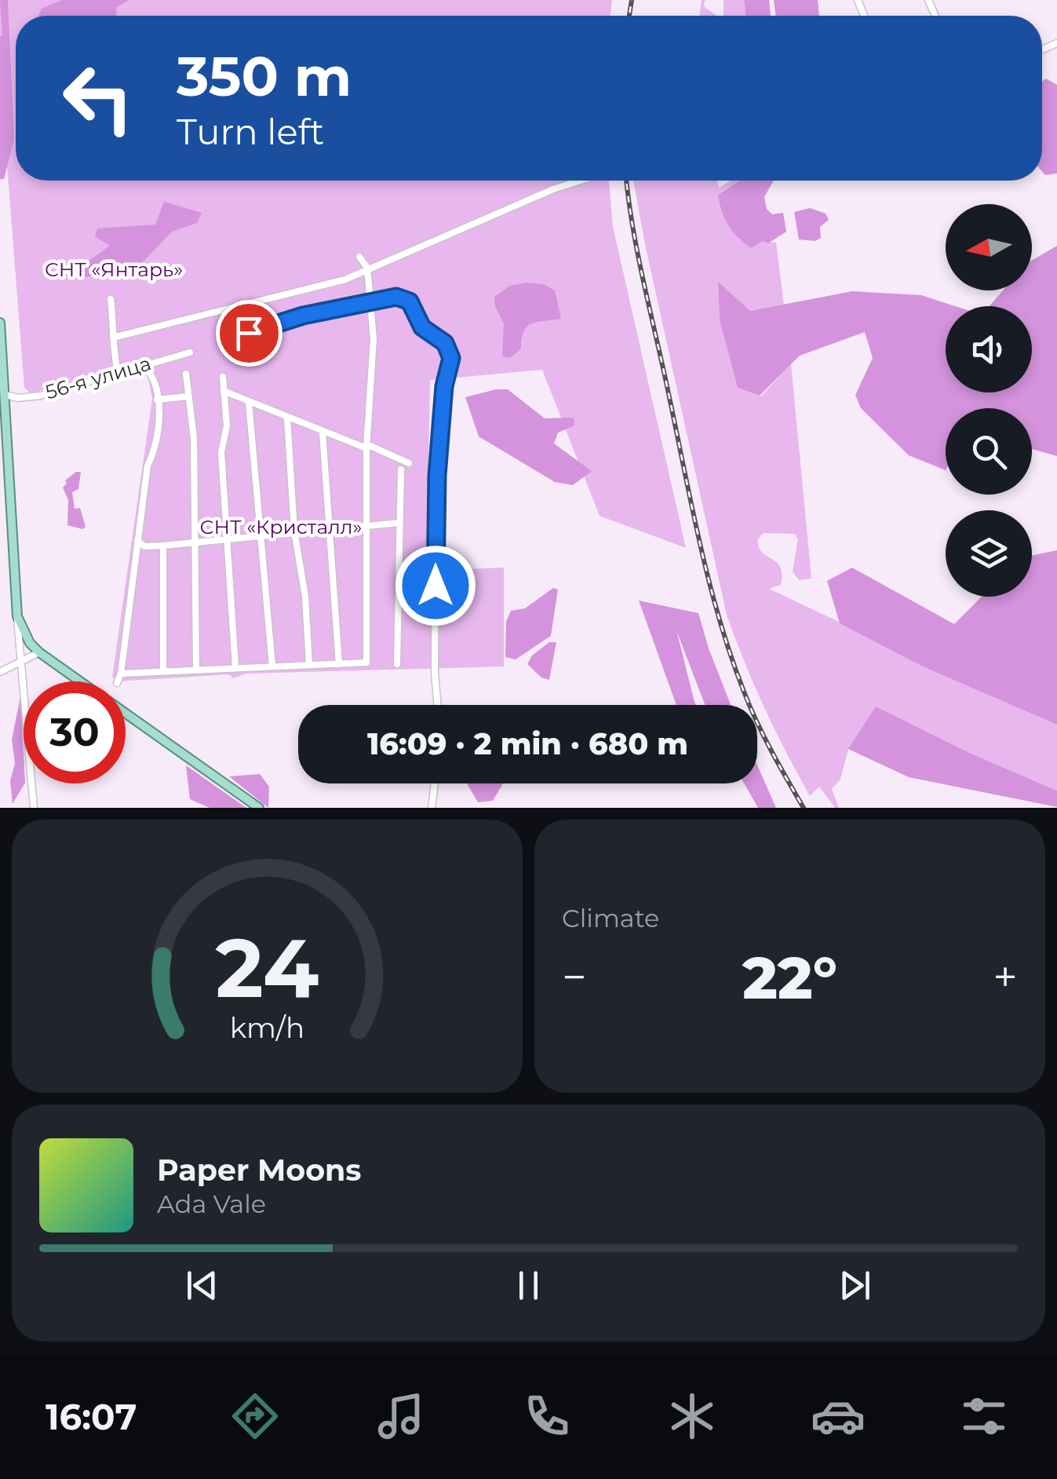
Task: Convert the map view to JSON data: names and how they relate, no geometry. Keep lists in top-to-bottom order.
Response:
{
  "streets": {
    "street": ["56-я улица"]
  },
  "parks": ["СНТ «Янтарь»", "СНТ «Кристалл»"],
  "north": "left",
  "page": {
    "turn": ["350 m", "Turn left"],
    "limit": "30",
    "trip": "16:09 · 2 min · 680 m",
    "tile": "Climate",
    "heat": ["−", "22°", "+"],
    "song": ["Paper Moons", "Ada Vale"],
    "tabs": "16:07",
    "gauge": ["24", "km/h"]
  }
}
